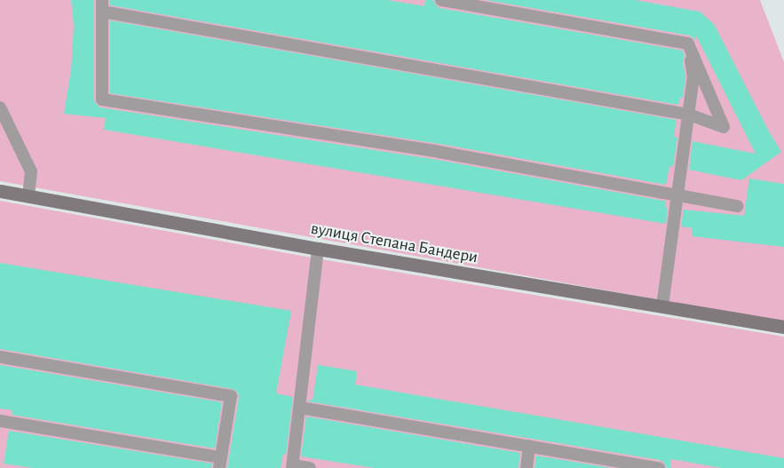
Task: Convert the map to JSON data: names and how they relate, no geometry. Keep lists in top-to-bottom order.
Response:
{
  "streets": {
    "main road": ["вулиця Степана Бандери"]
  }
}
